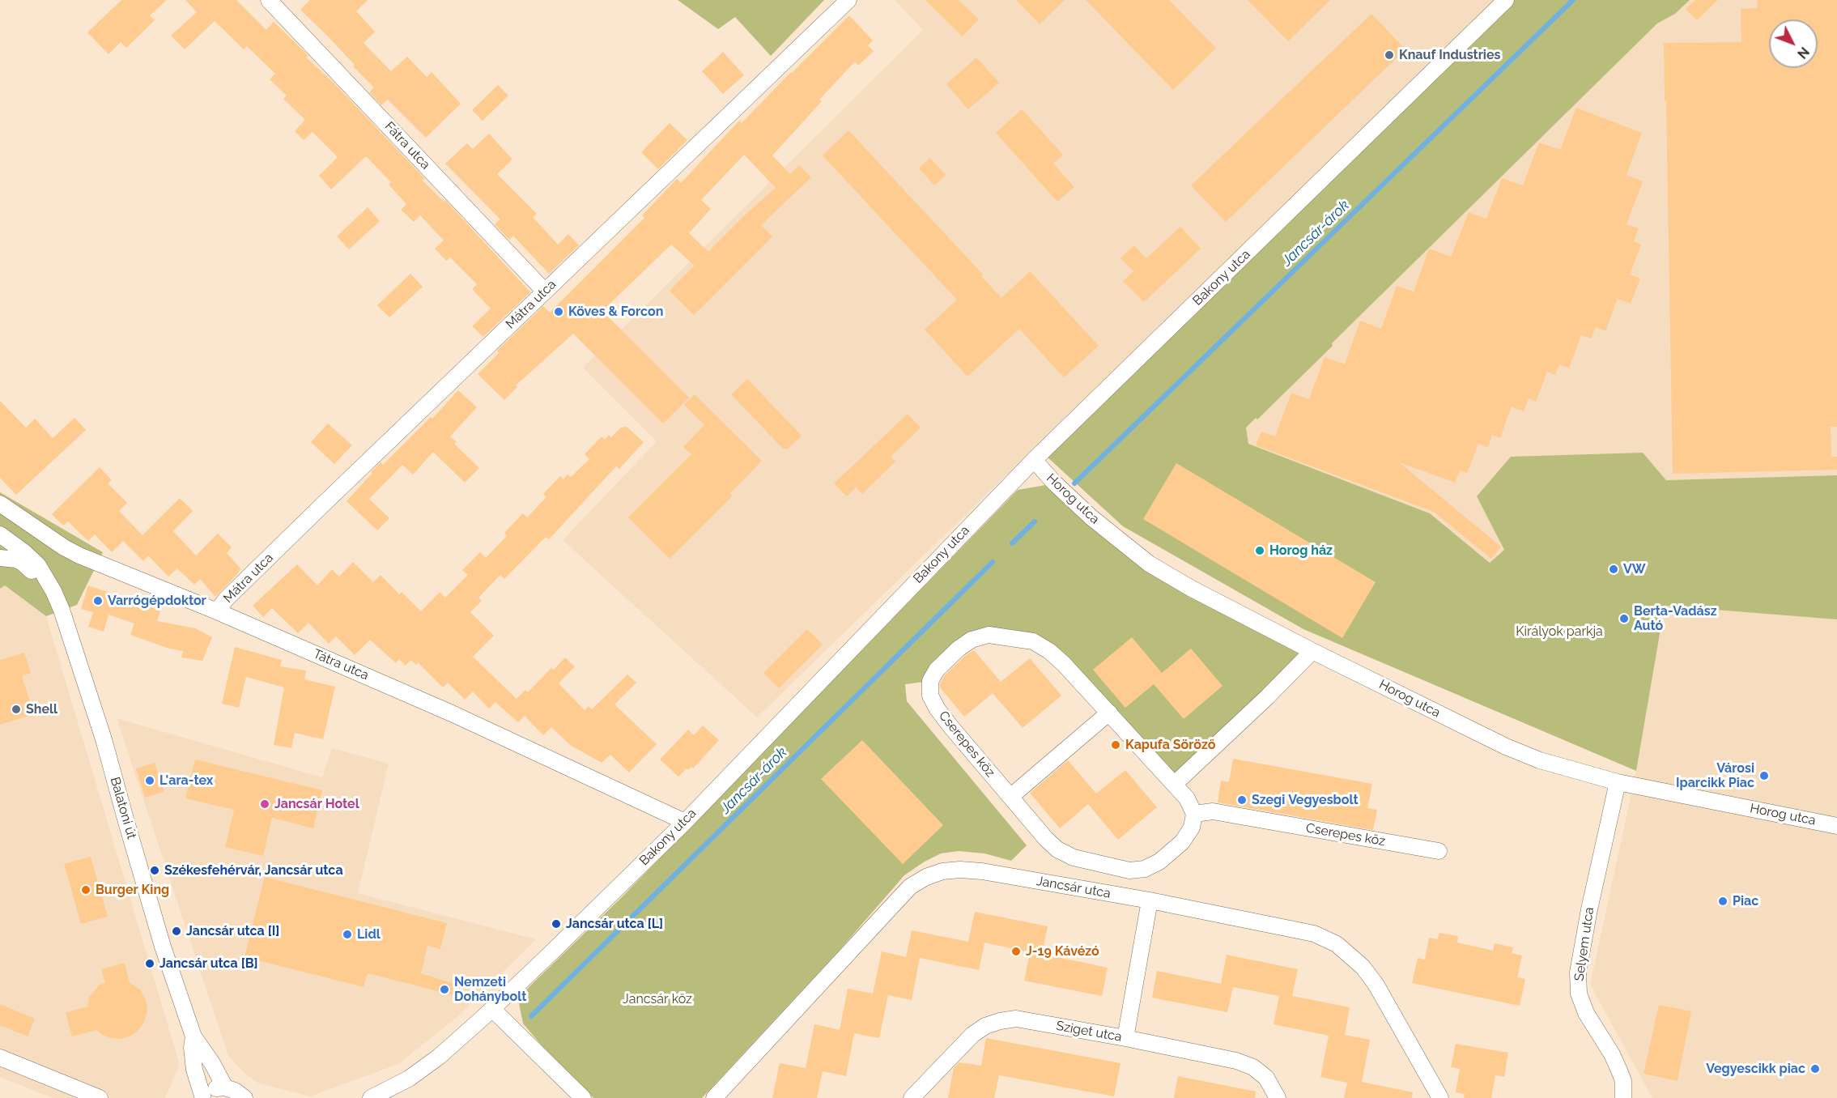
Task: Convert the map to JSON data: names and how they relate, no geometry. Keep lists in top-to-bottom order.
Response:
{
  "streets": {
    "street": [
      "Fátra utca",
      "Bakony utca",
      "Mátra utca",
      "Horog utca",
      "Tátra utca",
      "Cserepes köz",
      "Balatoni út",
      "Jancsár utca",
      "Selyem utca",
      "Sziget utca"
    ]
  },
  "crossings": [
    ["Fátra utca", "Mátra utca"],
    ["Bakony utca", "Horog utca"],
    ["Bakony utca", "Tátra utca"],
    ["Mátra utca", "Tátra utca"],
    ["Horog utca", "Selyem utca"]
  ],
  "water": ["Jancsár-árok"],
  "parks": ["Királyok parkja", "Jancsár köz"],
  "places": [
    "Knauf Industries",
    "Köves & Forcon",
    "Horog ház",
    "VW",
    "Varrógépdoktor",
    "Berta-Vadász Autó",
    "Shell",
    "Kapufa Söröző",
    "Városi Iparcikk Piac",
    "L'ara-tex",
    "Szegi Vegyesbolt",
    "Jancsár Hotel",
    "Székesfehérvár, Jancsár utca",
    "Burger King",
    "Piac",
    "Jancsár utca [L]",
    "Jancsár utca [I]",
    "Lidl",
    "J-19 Kávézó",
    "Jancsár utca [B]",
    "Nemzeti Dohánybolt",
    "Vegyescikk piac"
  ],
  "north": "bottom right"
}
